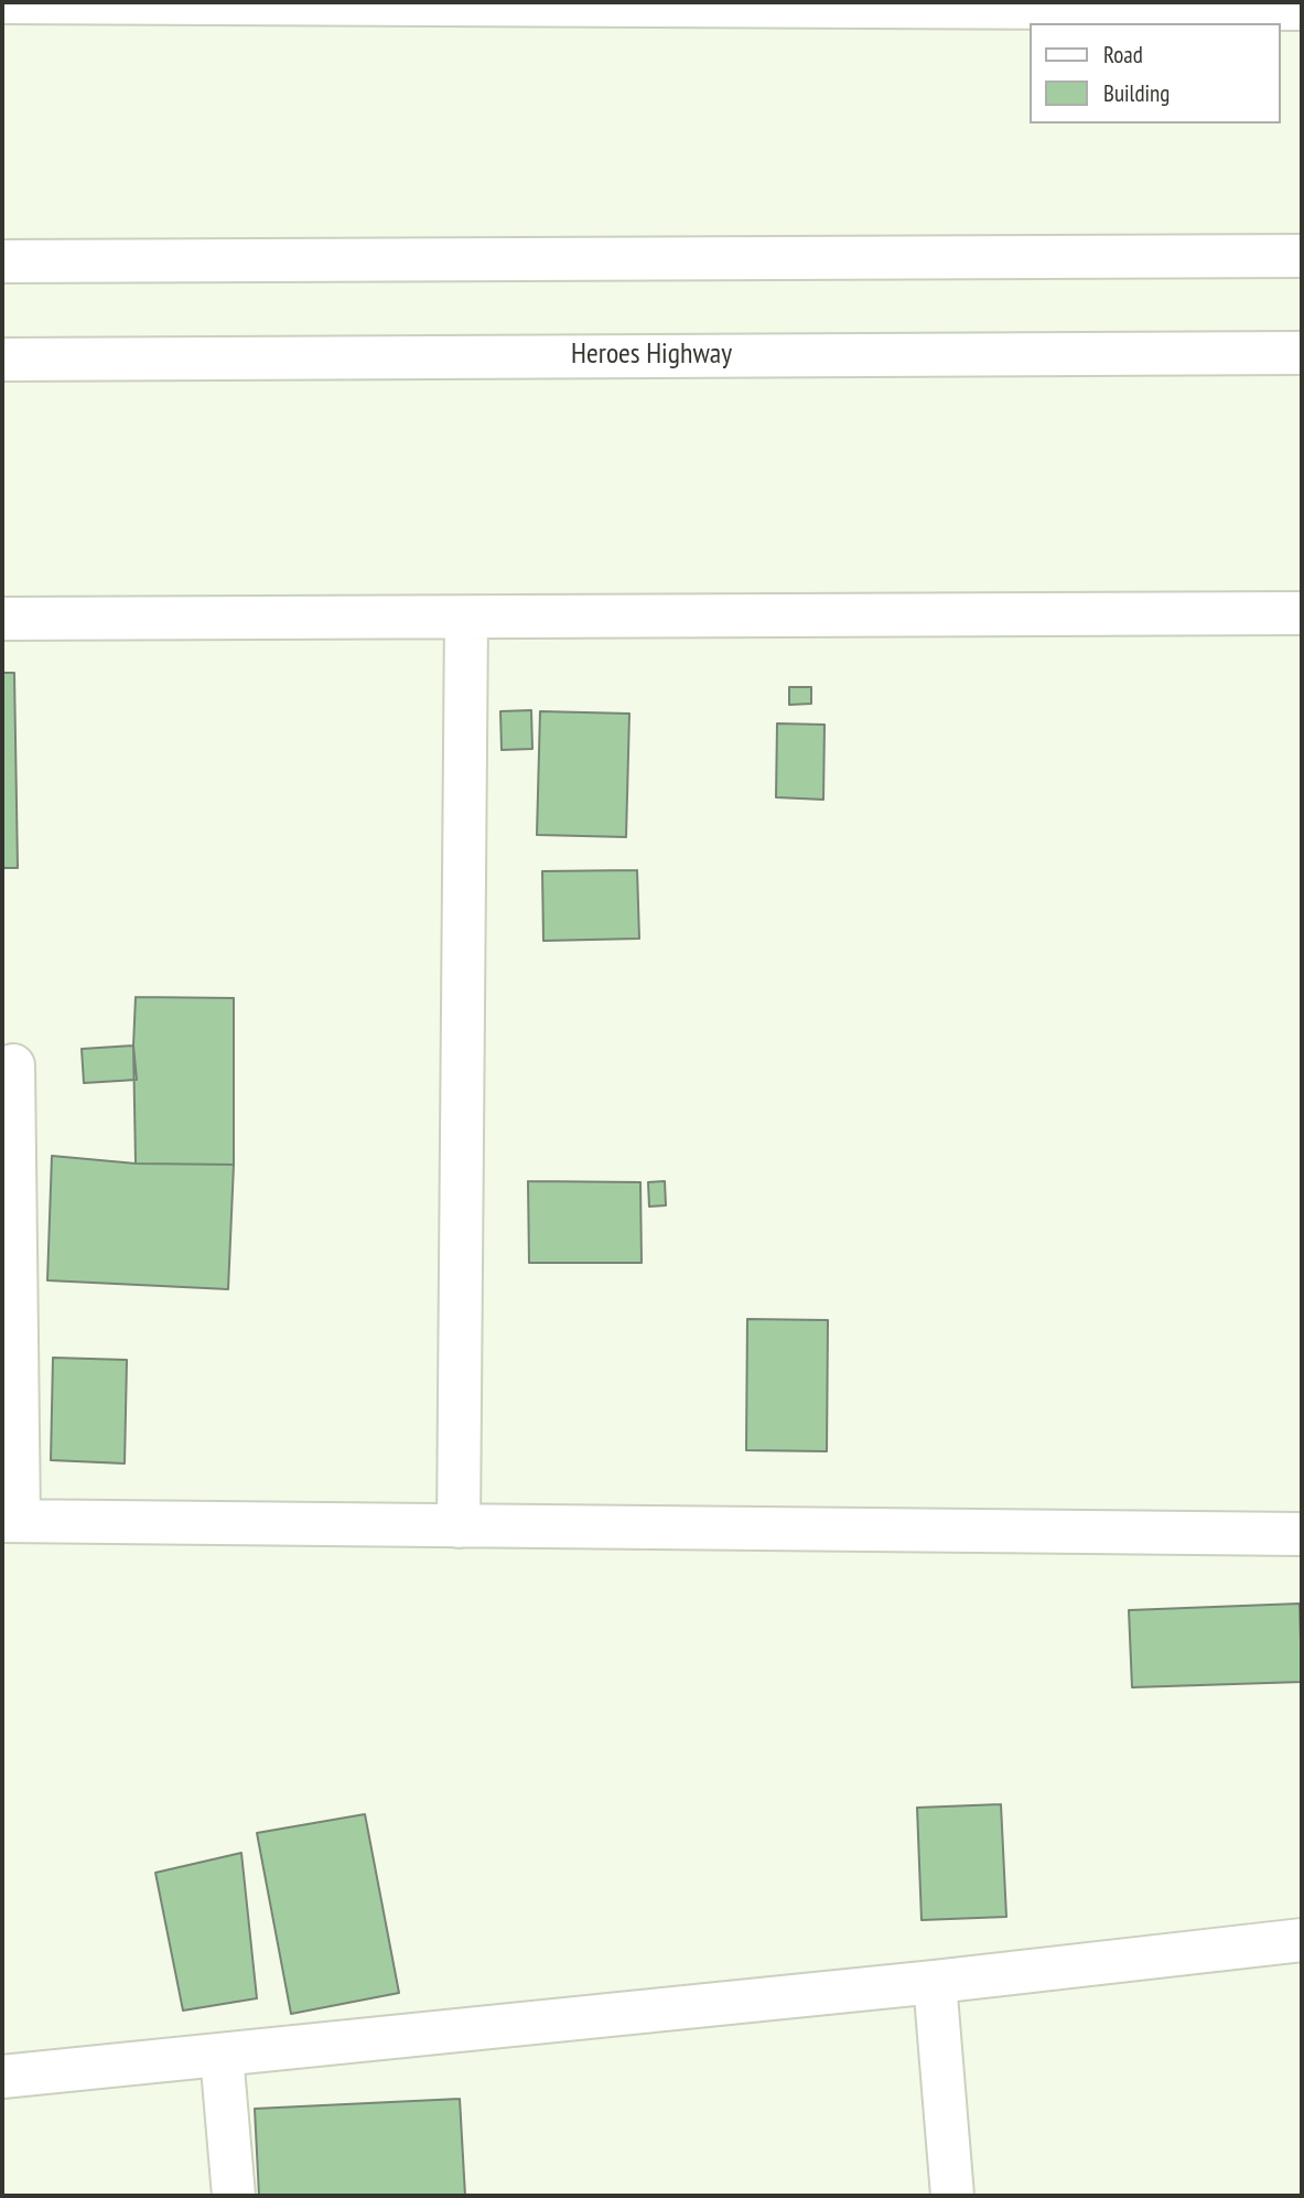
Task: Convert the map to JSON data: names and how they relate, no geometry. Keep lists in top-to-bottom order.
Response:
{
  "streets": {
    "street": ["Heroes Highway"]
  },
  "legend": ["Road", "Building"]
}
